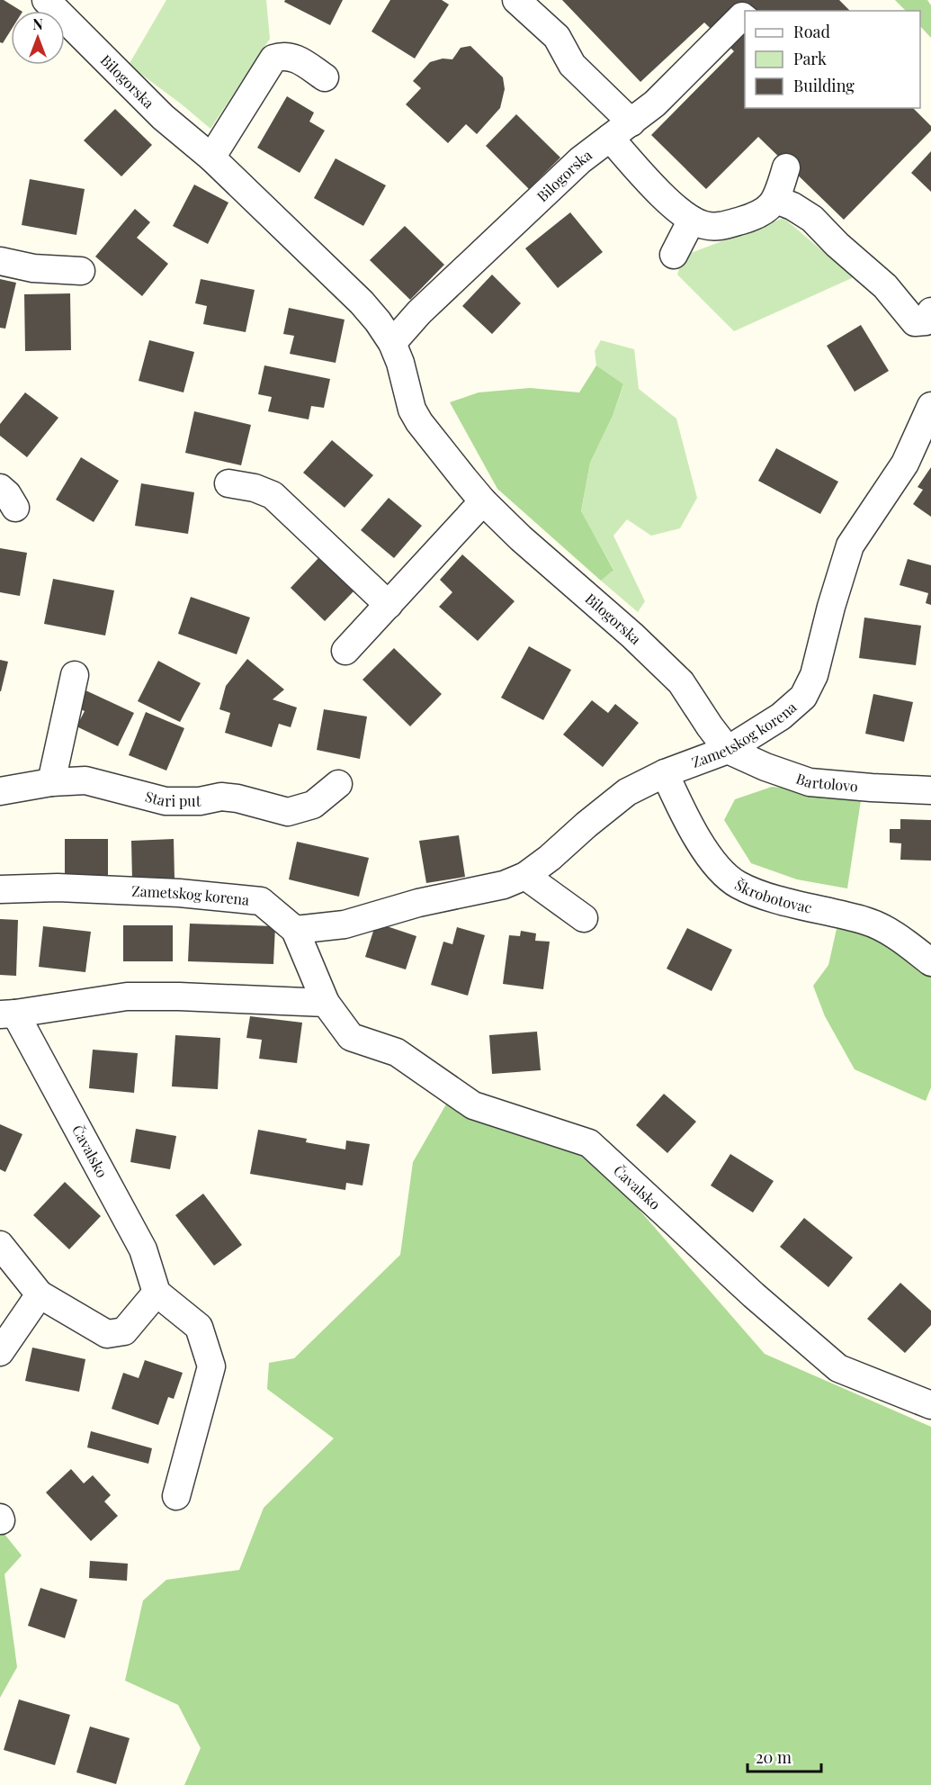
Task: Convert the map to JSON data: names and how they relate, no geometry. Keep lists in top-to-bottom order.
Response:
{
  "streets": {
    "street": [
      "Bilogorska",
      "Zametskog korena",
      "Bartolovo",
      "Stari put",
      "Škrobotovac",
      "Čavalsko"
    ]
  },
  "crossings": [
    ["Bilogorska", "Zametskog korena"],
    ["Bilogorska", "Bartolovo"],
    ["Zametskog korena", "Bartolovo"],
    ["Zametskog korena", "Škrobotovac"],
    ["Zametskog korena", "Čavalsko"]
  ],
  "legend": ["Road", "Park", "Building"],
  "scale_bar": "20 m",
  "north": "top"
}
